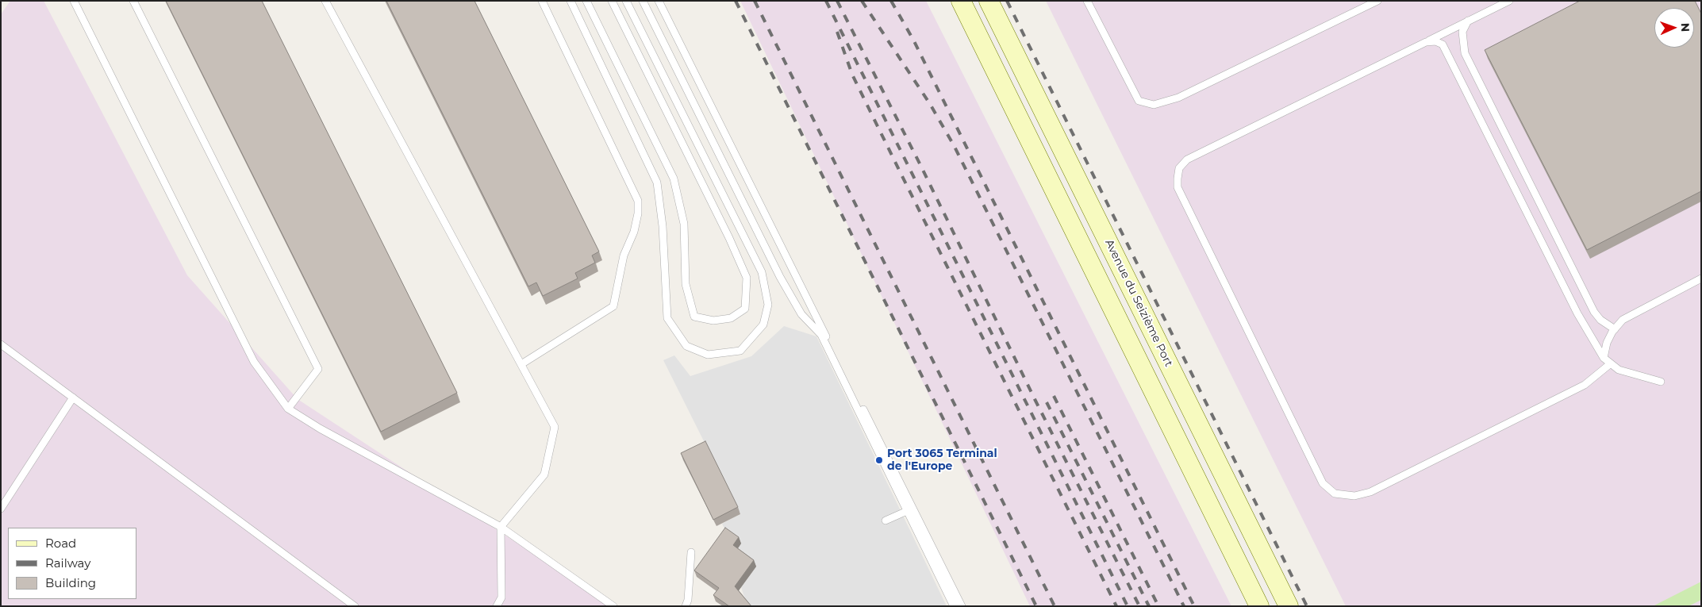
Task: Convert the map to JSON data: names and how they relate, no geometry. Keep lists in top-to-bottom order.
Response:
{
  "streets": {
    "main road": ["Avenue du Seizième Port"]
  },
  "places": ["Port 3065 Terminal de l'Europe"],
  "legend": ["Road", "Railway", "Building"],
  "north": "right"
}
